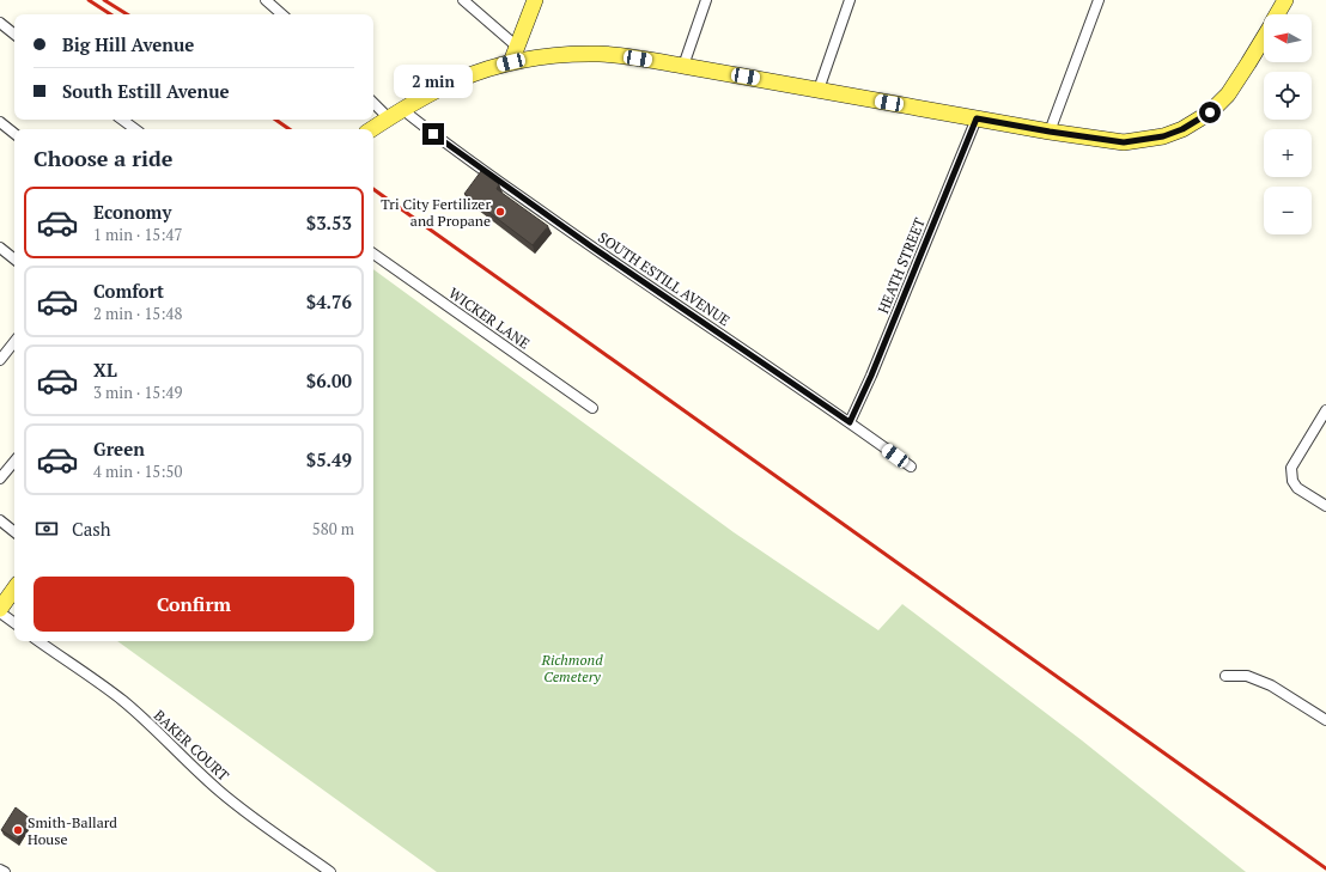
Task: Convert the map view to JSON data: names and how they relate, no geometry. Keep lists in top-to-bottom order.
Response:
{
  "streets": {
    "street": [
      "HEATH STREET",
      "SOUTH ESTILL AVENUE",
      "WICKER LANE",
      "BAKER COURT"
    ]
  },
  "crossings": [
    ["HEATH STREET", "SOUTH ESTILL AVENUE"]
  ],
  "parks": ["Richmond Cemetery"],
  "places": ["Tri City Fertilizer and Propane", "Smith-Ballard House"],
  "north": "left",
  "page": {
    "map_buttons": ["+", "−"],
    "banner": ["Big Hill Avenue", "South Estill Avenue"],
    "bubble": "2 min",
    "heading": "Choose a ride",
    "list": [
      {
        "name": "Economy",
        "note": "1 min · 15:47",
        "value": "$3.53"
      },
      {
        "name": "Comfort",
        "note": "2 min · 15:48",
        "value": "$4.76"
      },
      {
        "name": "XL",
        "note": "3 min · 15:49",
        "value": "$6.00"
      },
      {
        "name": "Green",
        "note": "4 min · 15:50",
        "value": "$5.49"
      }
    ],
    "pay": ["Cash", "580 m"],
    "buttons": "Confirm"
  }
}
